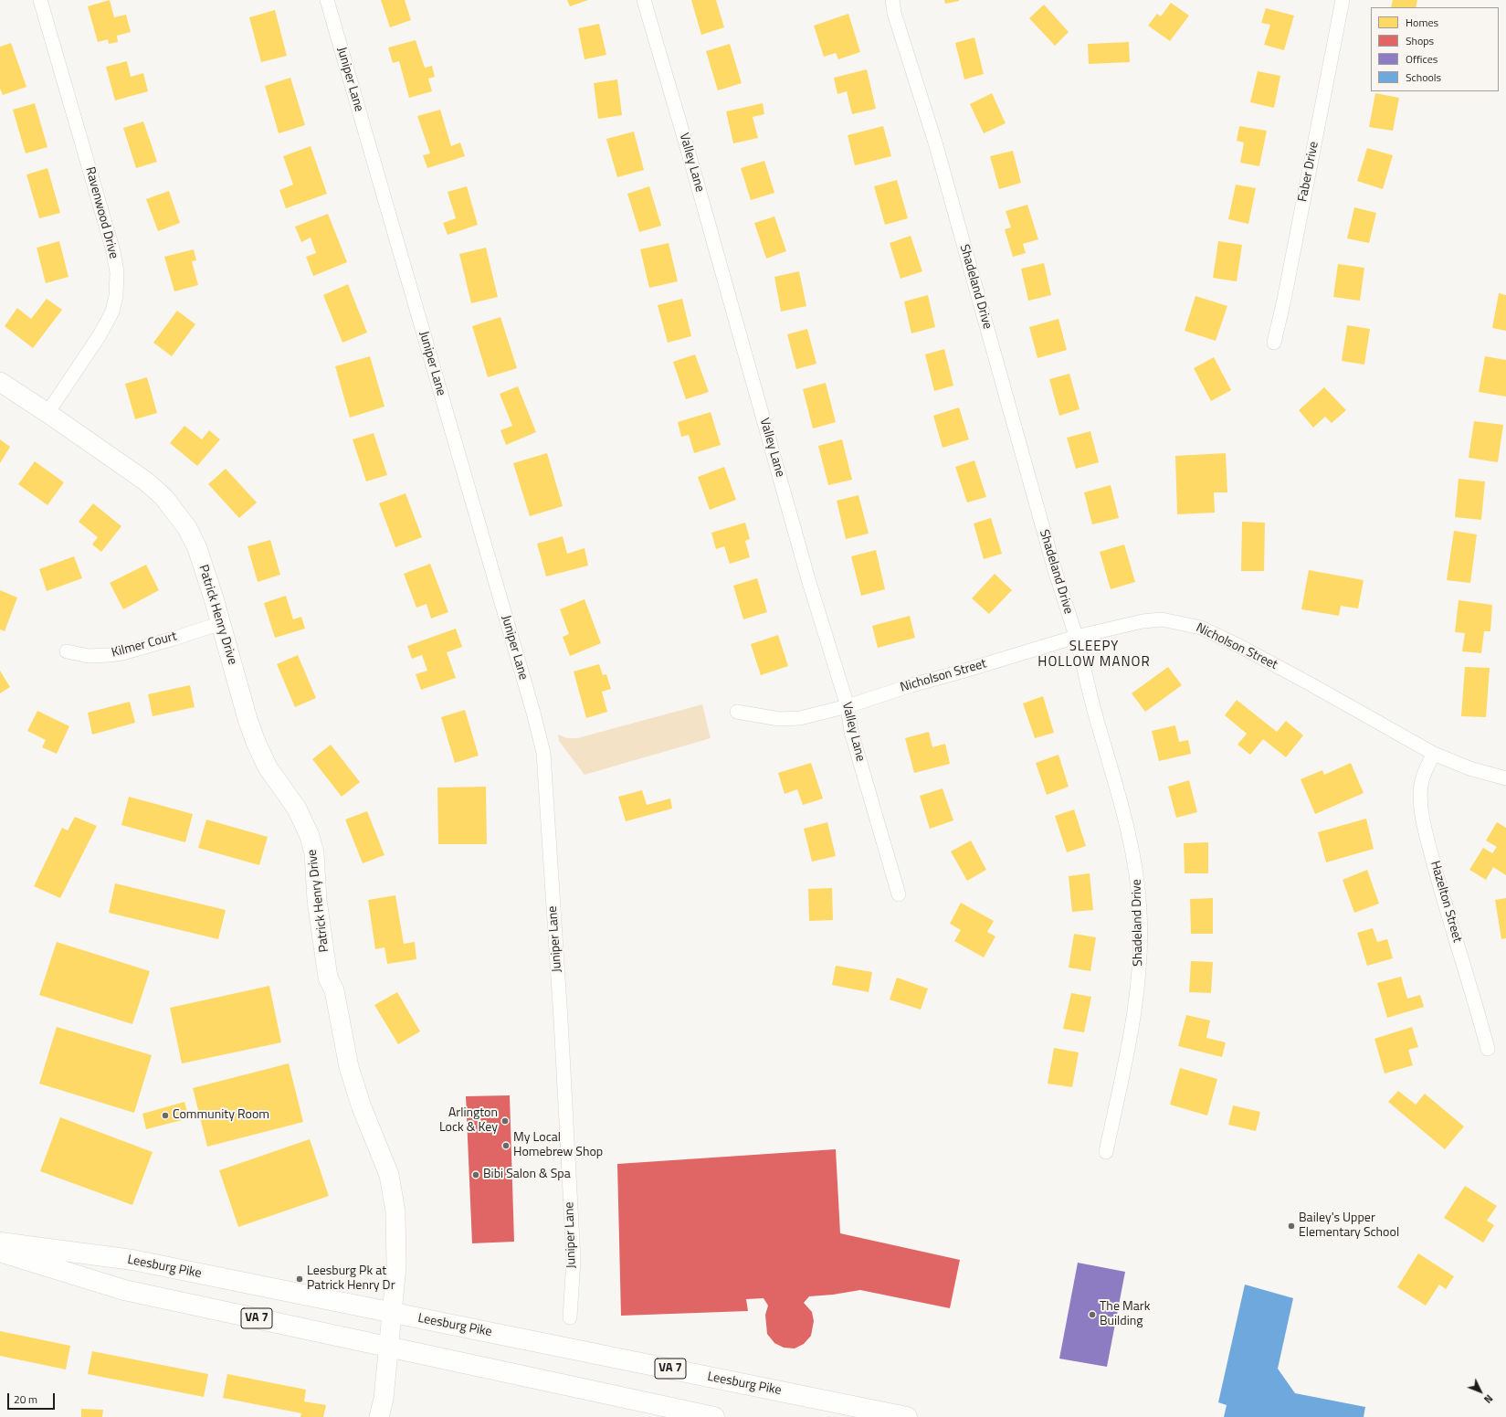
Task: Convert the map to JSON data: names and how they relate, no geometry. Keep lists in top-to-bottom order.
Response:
{
  "streets": {
    "main road": ["Leesburg Pike", "VA 7"],
    "street": [
      "Juniper Lane",
      "Valley Lane",
      "Faber Drive",
      "Ravenwood Drive",
      "Shadeland Drive",
      "Patrick Henry Drive",
      "Kilmer Court",
      "Nicholson Street",
      "Hazelton Street"
    ]
  },
  "crossings": [
    ["Valley Lane", "Nicholson Street"],
    ["Ravenwood Drive", "Patrick Henry Drive"],
    ["Shadeland Drive", "Nicholson Street"],
    ["Patrick Henry Drive", "Kilmer Court"],
    ["Patrick Henry Drive", "Leesburg Pike"],
    ["Patrick Henry Drive", "VA 7"],
    ["Nicholson Street", "Hazelton Street"]
  ],
  "districts": ["SLEEPY HOLLOW MANOR"],
  "places": [
    "Community Room",
    "Arlington Lock & Key",
    "My Local Homebrew Shop",
    "Bibi Salon & Spa",
    "Bailey's Upper Elementary School",
    "Leesburg Pk at Patrick Henry Dr",
    "The Mark Building"
  ],
  "legend": [
    "Homes",
    "Shops",
    "Offices",
    "Schools"
  ],
  "scale_bar": "20 m",
  "north": "bottom right"
}
